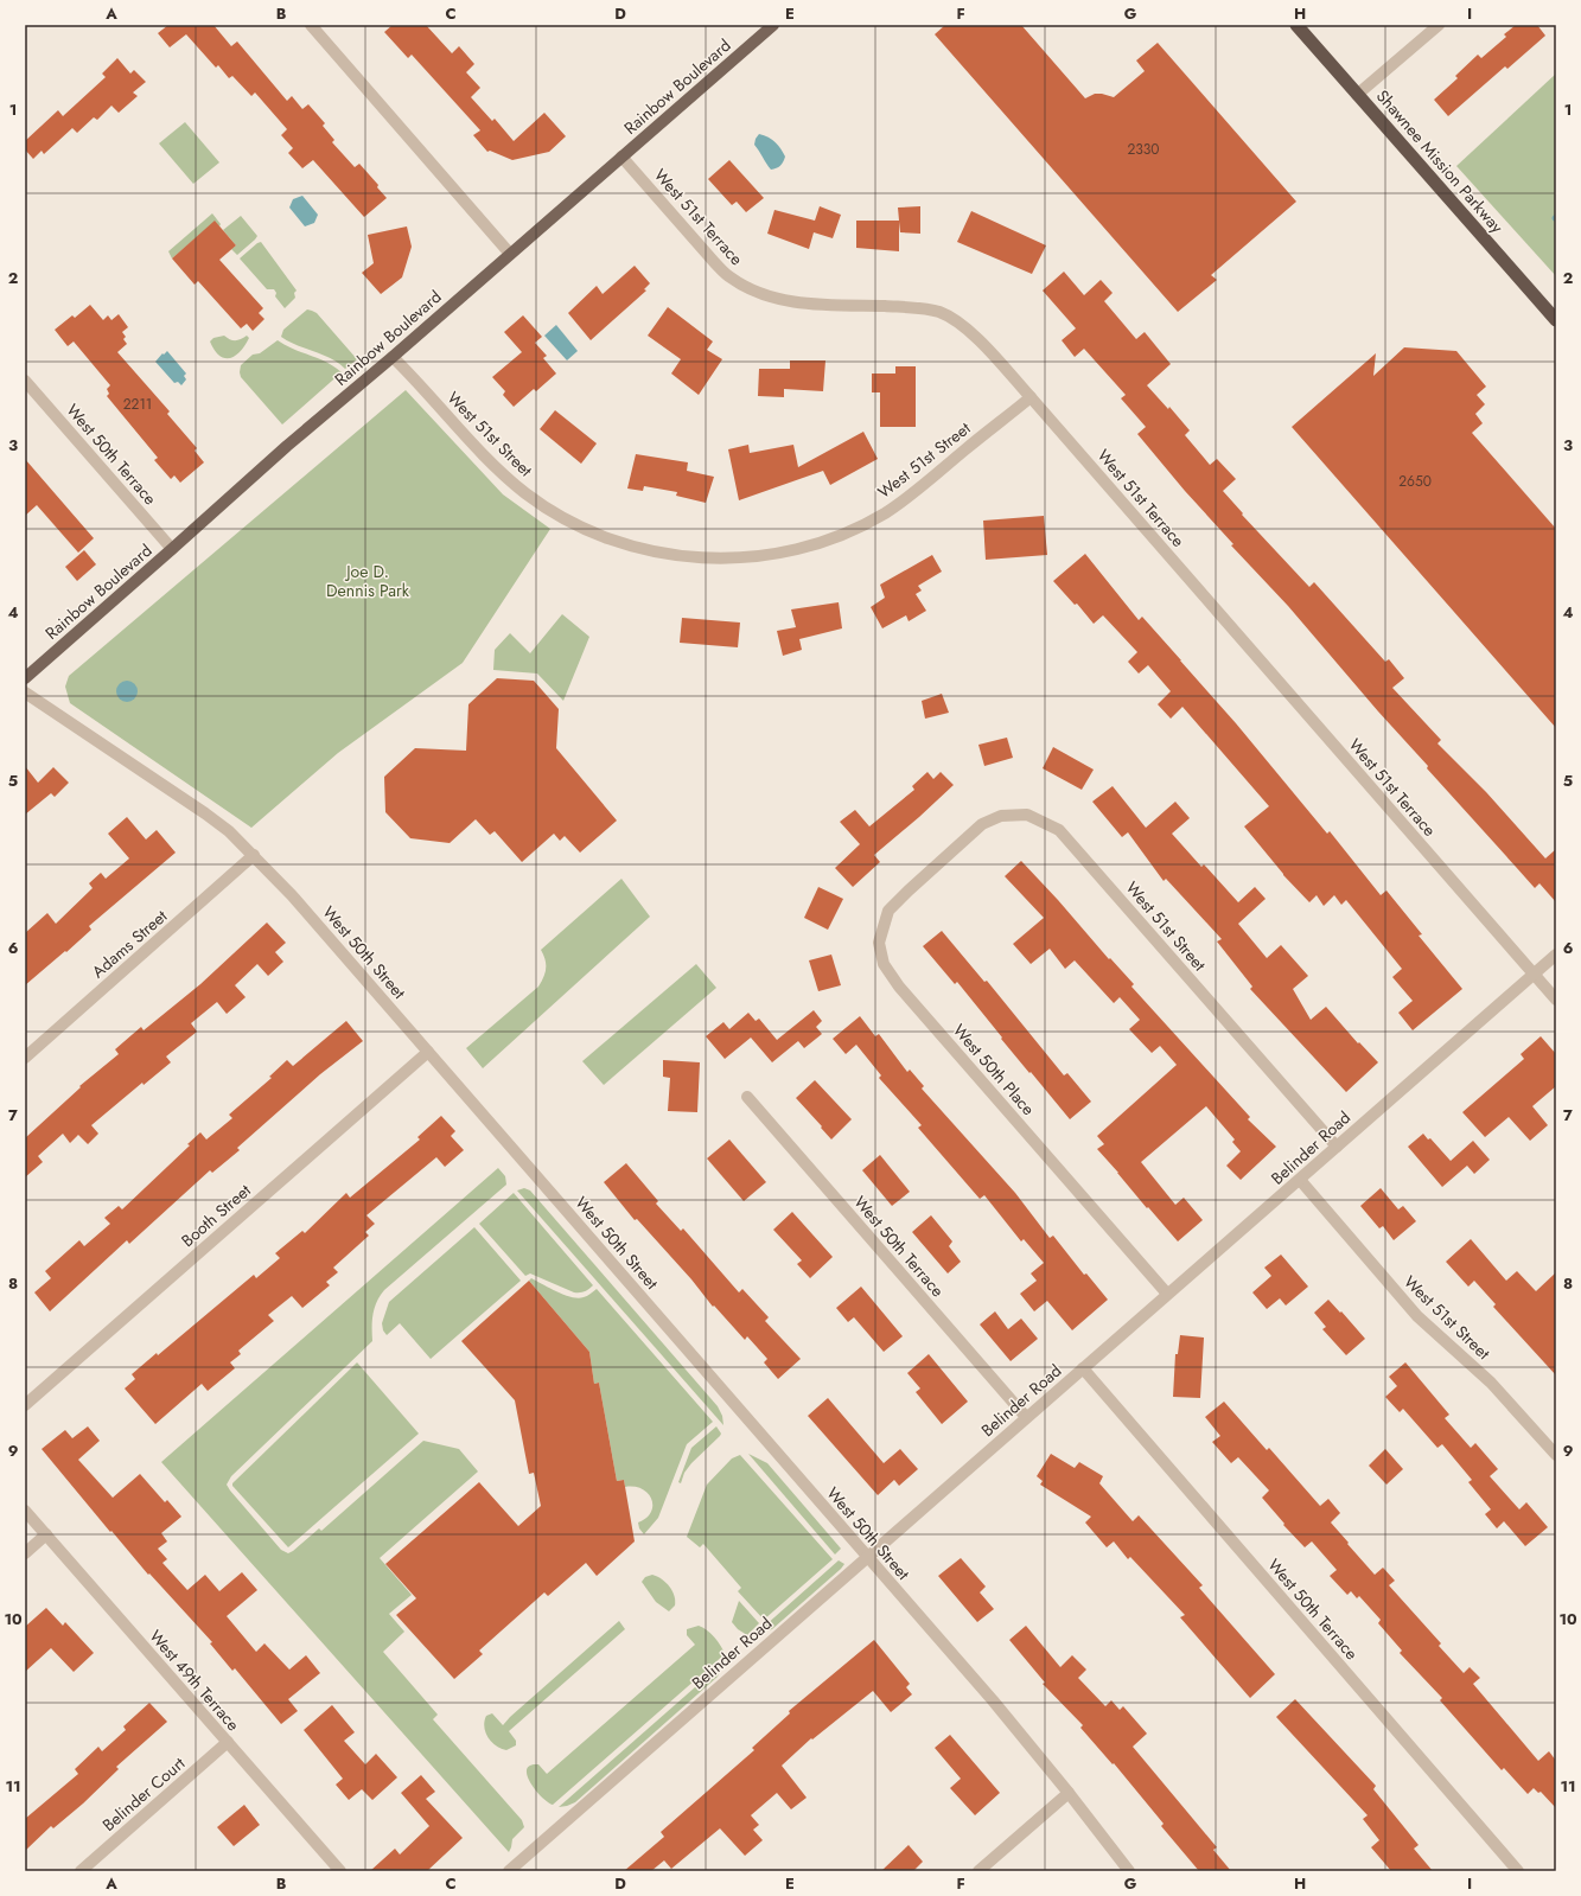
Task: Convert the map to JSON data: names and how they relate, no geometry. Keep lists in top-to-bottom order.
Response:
{
  "streets": {
    "highway": ["Shawnee Mission Parkway"],
    "main road": ["Rainbow Boulevard"],
    "street": [
      "West 51st Terrace",
      "West 51st Street",
      "West 50th Terrace",
      "Adams Street",
      "West 50th Street",
      "West 50th Place",
      "Belinder Road",
      "Booth Street",
      "West 49th Terrace",
      "Belinder Court"
    ]
  },
  "crossings": [
    ["Rainbow Boulevard", "West 51st Terrace"],
    ["Rainbow Boulevard", "West 51st Street"],
    ["Rainbow Boulevard", "West 50th Terrace"],
    ["West 51st Terrace", "West 51st Street"],
    ["West 51st Terrace", "Belinder Road"],
    ["West 51st Street", "West 50th Place"],
    ["West 51st Street", "Belinder Road"],
    ["West 50th Terrace", "Belinder Road"],
    ["Adams Street", "West 50th Street"],
    ["West 50th Street", "Belinder Road"],
    ["West 50th Street", "Booth Street"],
    ["West 50th Place", "Belinder Road"],
    ["West 49th Terrace", "Belinder Court"]
  ],
  "parks": ["Joe D. Dennis Park"],
  "house_numbers": ["2330", "2211", "2650"],
  "grid": {
    "columns": [
      "A",
      "B",
      "C",
      "D",
      "E",
      "F",
      "G",
      "H",
      "I"
    ],
    "rows": [
      "1",
      "2",
      "3",
      "4",
      "5",
      "6",
      "7",
      "8",
      "9",
      "10",
      "11"
    ]
  }
}
